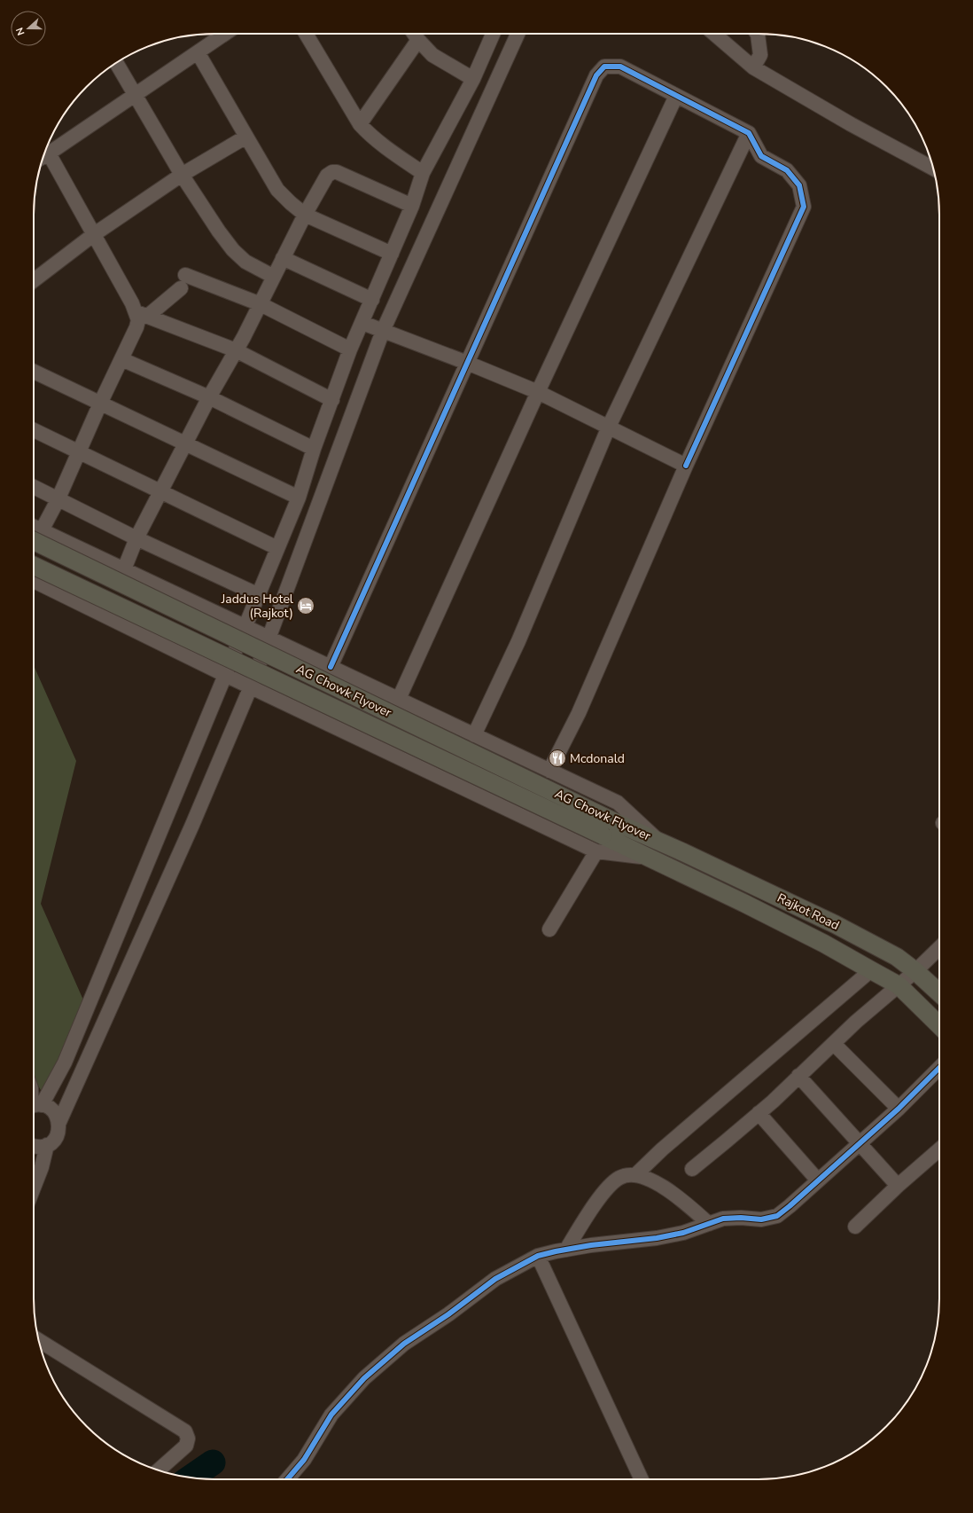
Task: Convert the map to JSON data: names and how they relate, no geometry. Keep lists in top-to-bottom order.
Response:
{
  "streets": {
    "main road": ["AG Chowk Flyover", "Rajkot Road"]
  },
  "crossings": [
    ["AG Chowk Flyover", "Rajkot Road"]
  ],
  "places": {
    "hotel": ["Jaddus Hotel (Rajkot)"],
    "restaurant": ["Mcdonald"]
  },
  "north": "left"
}
